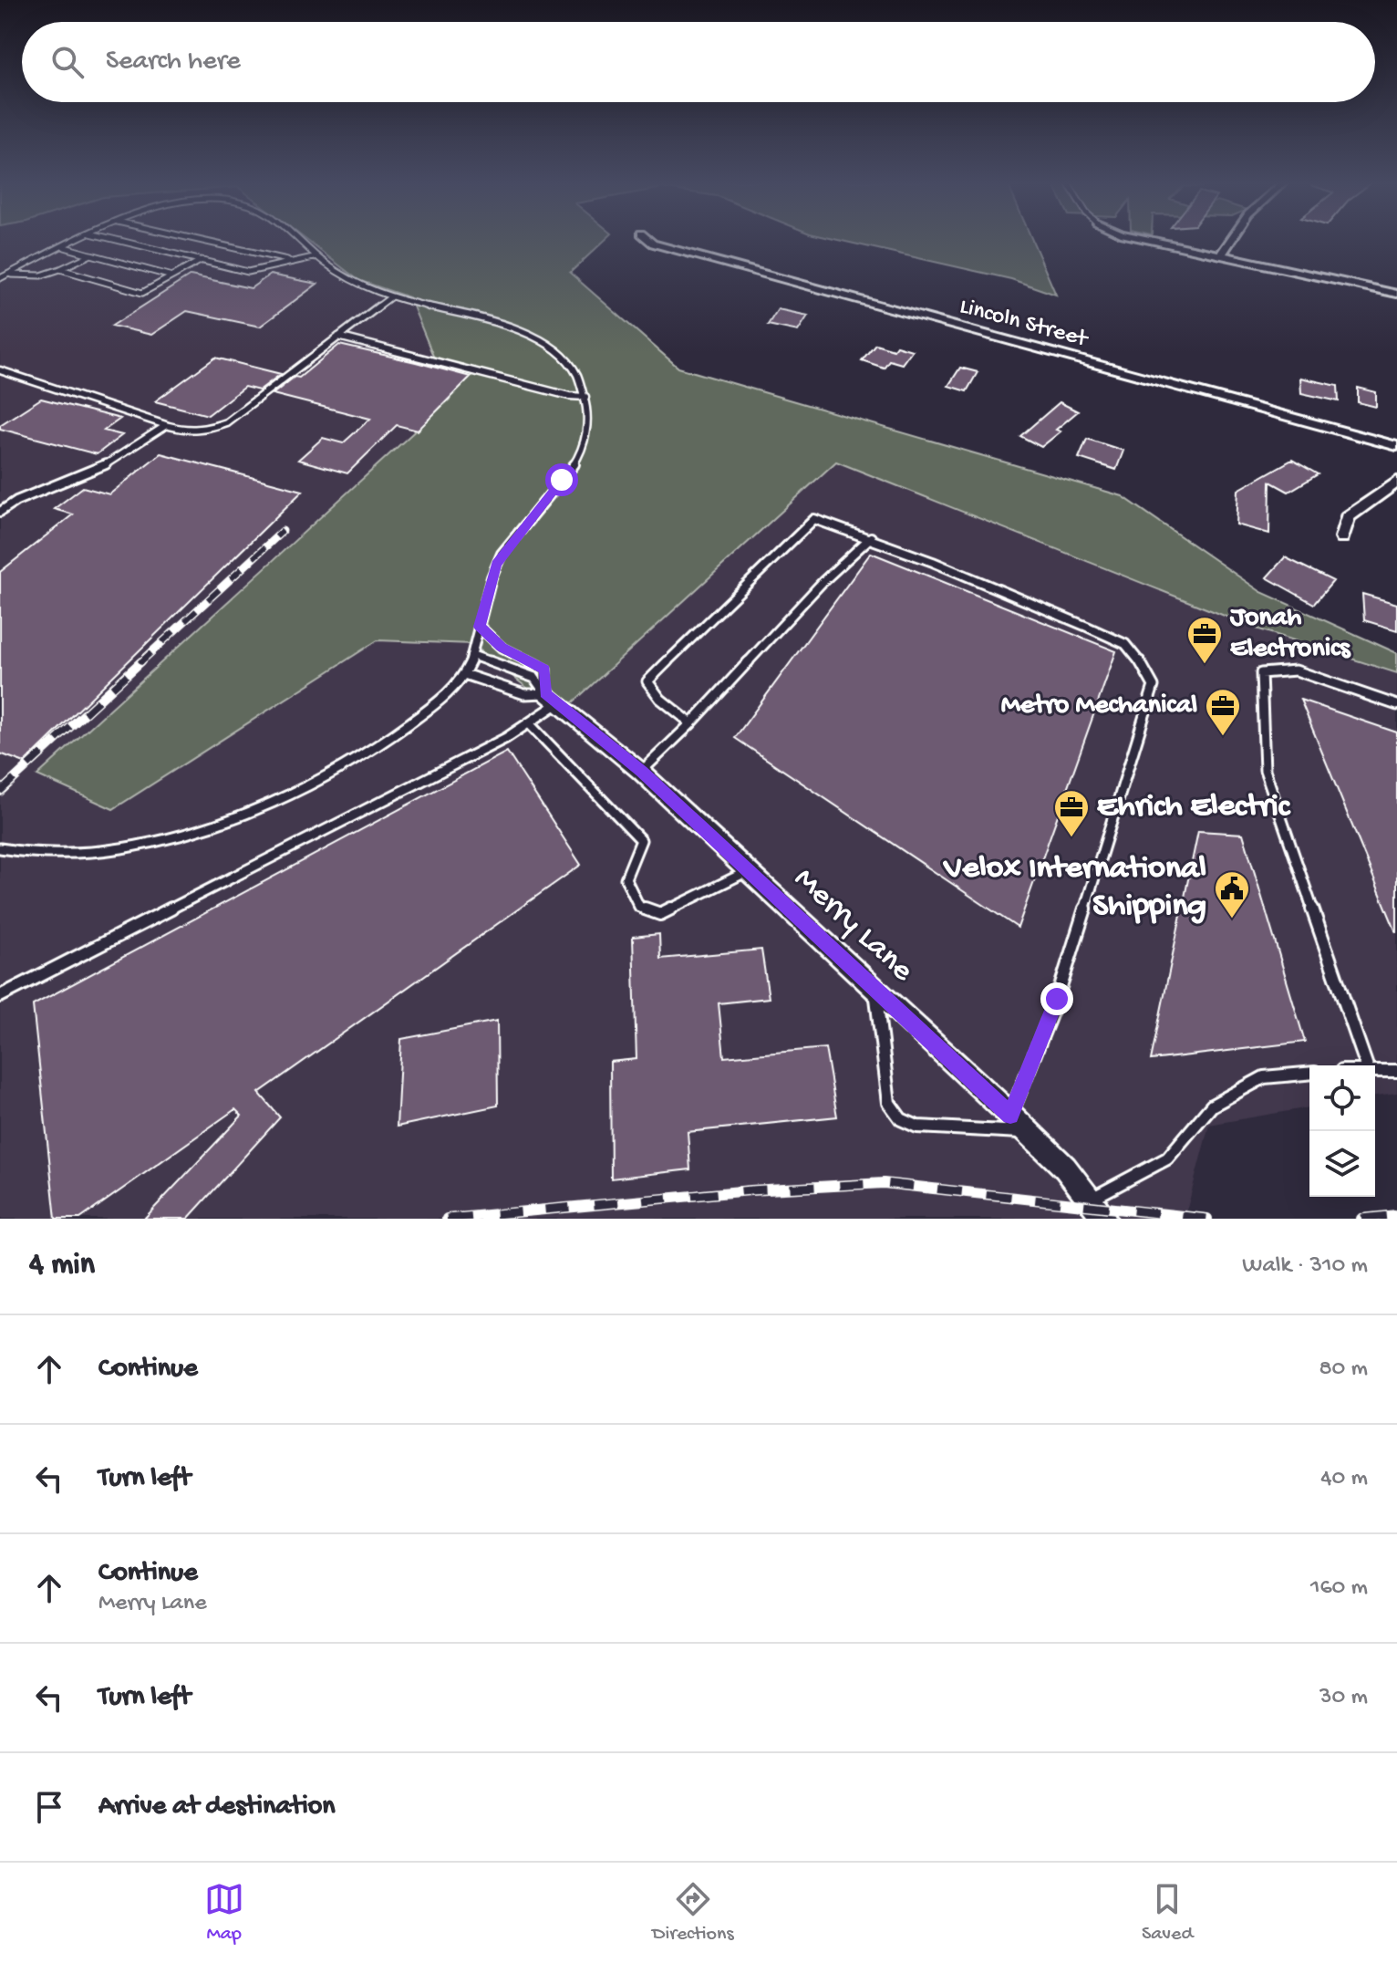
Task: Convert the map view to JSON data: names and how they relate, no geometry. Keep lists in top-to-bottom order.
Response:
{
  "streets": {
    "street": ["Lincoln Street", "Merry Lane"]
  },
  "places": {
    "office": ["Jonah Electronics", "Metro Mechanical", "Ehrich Electric"],
    "public building": ["Velox International Shipping"]
  },
  "page": {
    "search": "Search here",
    "heading": ["4 min", "Walk · 310 m"],
    "list": [
      ["Continue", "80 m"],
      ["Turn left", "40 m"],
      ["Continue", "Merry Lane", "160 m"],
      ["Turn left", "30 m"],
      "Arrive at destination"
    ],
    "nav": ["Map", "Directions", "Saved"]
  }
}
